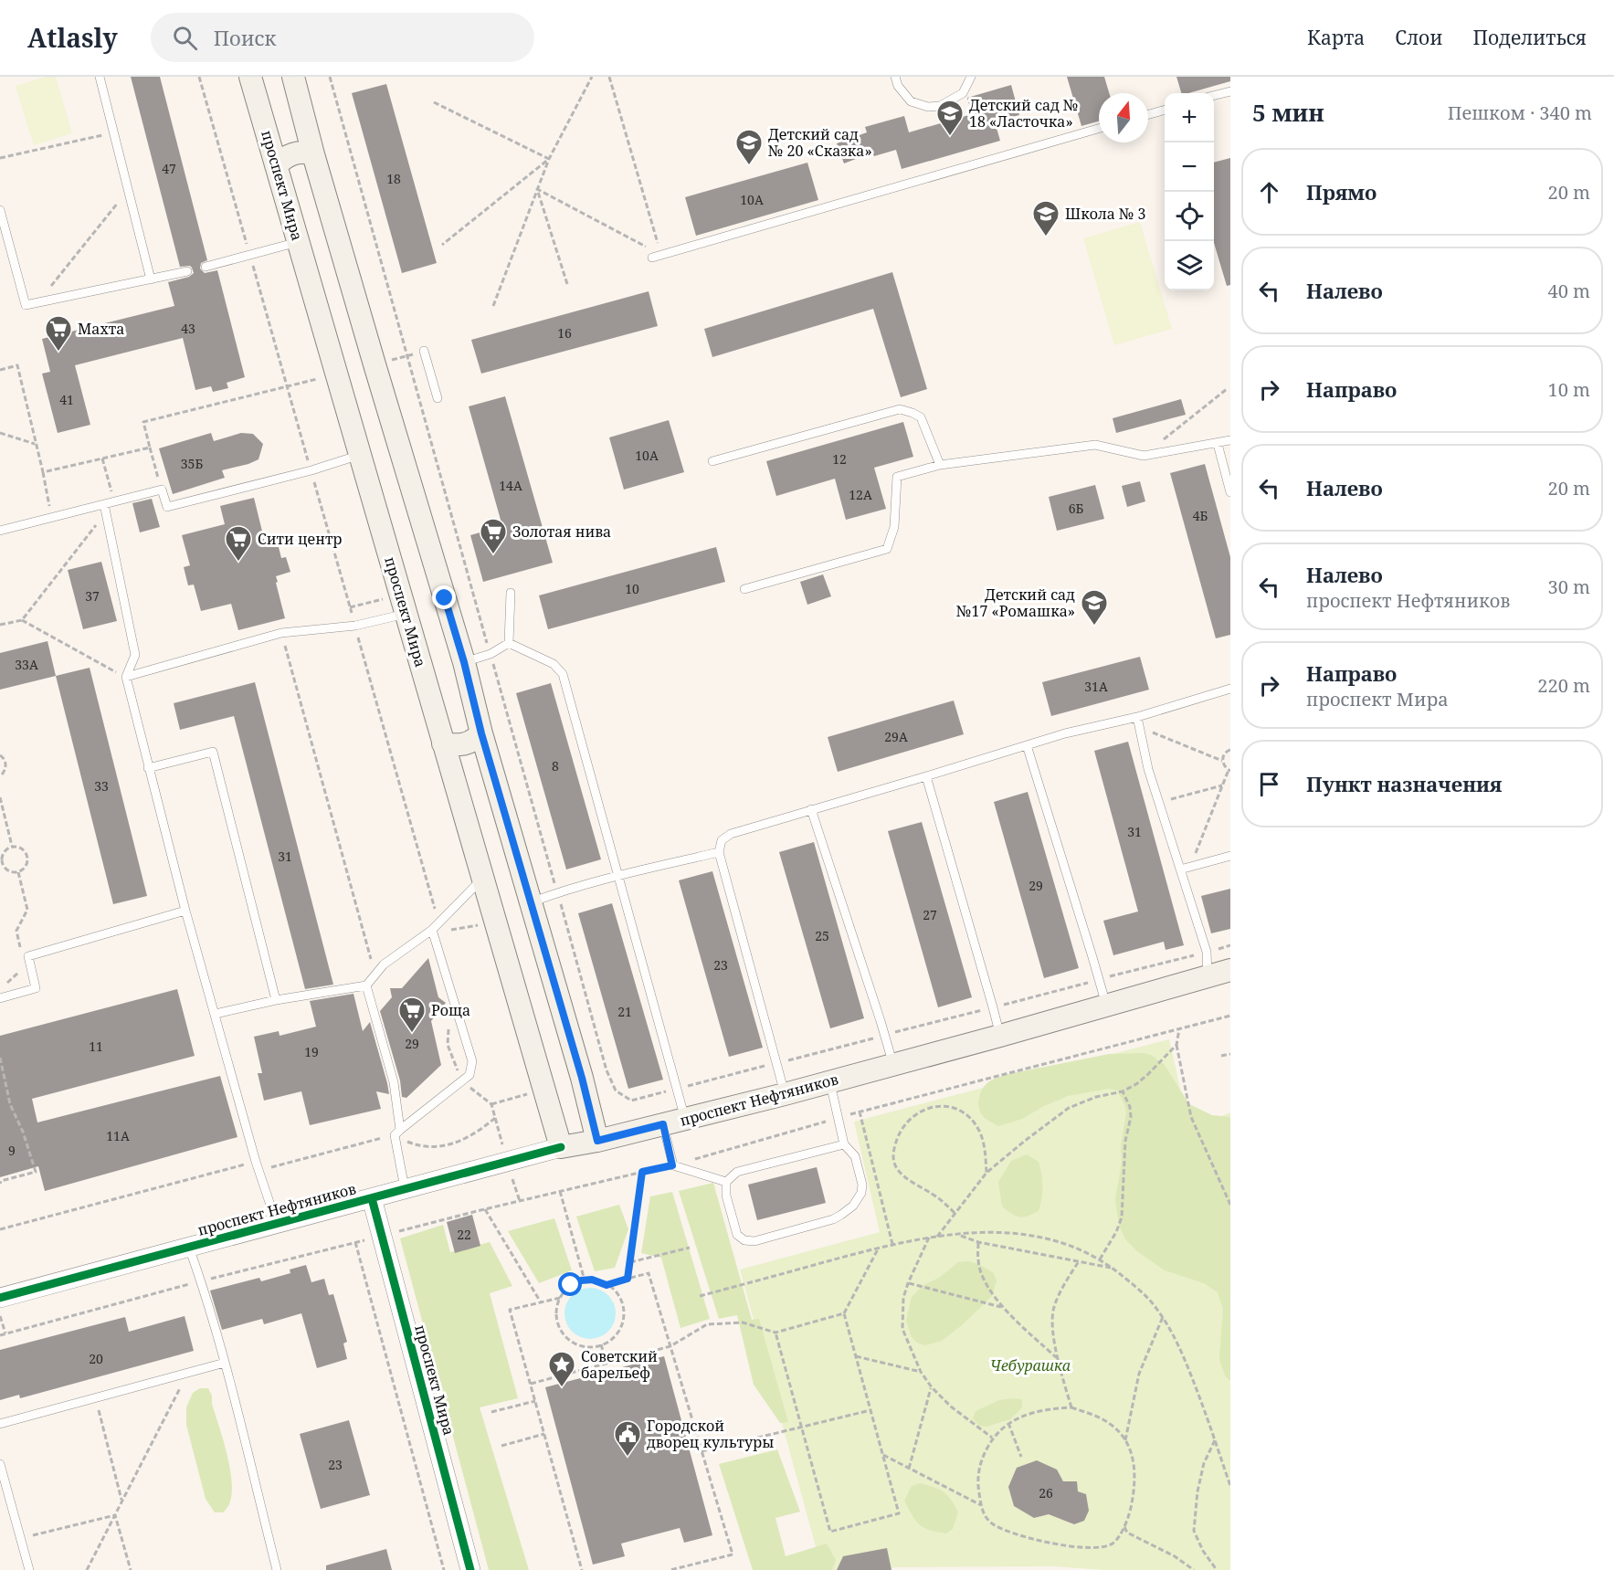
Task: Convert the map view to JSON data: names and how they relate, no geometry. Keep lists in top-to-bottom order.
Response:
{
  "streets": {
    "main road": ["проспект Мира", "проспект Нефтяников"]
  },
  "crossings": [
    ["проспект Мира", "проспект Нефтяников"]
  ],
  "parks": ["Чебурашка"],
  "places": {
    "school or university": [
      "Детский сад № 18 «Ласточка»",
      "Детский сад № 20 «Сказка»",
      "Школа № 3",
      "Детский сад №17 «Ромашка»"
    ],
    "supermarket": [
      "Махта",
      "Золотая нива",
      "Сити центр",
      "Роща"
    ],
    "place": ["Советский барельеф"],
    "public building": ["Городской дворец культуры"]
  },
  "house_numbers": [
    "47",
    "18",
    "10А",
    "43",
    "16",
    "41",
    "10А",
    "12",
    "35Б",
    "14А",
    "12А",
    "6Б",
    "4Б",
    "10",
    "37",
    "33А",
    "31А",
    "29А",
    "8",
    "33",
    "31",
    "31",
    "29",
    "27",
    "25",
    "23",
    "21",
    "29",
    "11",
    "19",
    "11А",
    "9",
    "22",
    "20",
    "23",
    "26"
  ],
  "north": "top",
  "page": {
    "header": "Atlasly",
    "search": "Поиск",
    "nav": ["Карта", "Слои", "Поделиться"],
    "heading": ["5 мин", "Пешком · 340 m"],
    "map_buttons": ["+", "−"],
    "list": [
      ["Прямо", "20 m"],
      ["Налево", "40 m"],
      ["Направо", "10 m"],
      ["Налево", "20 m"],
      ["Налево", "проспект Нефтяников", "30 m"],
      ["Направо", "проспект Мира", "220 m"],
      "Пункт назначения"
    ]
  }
}
